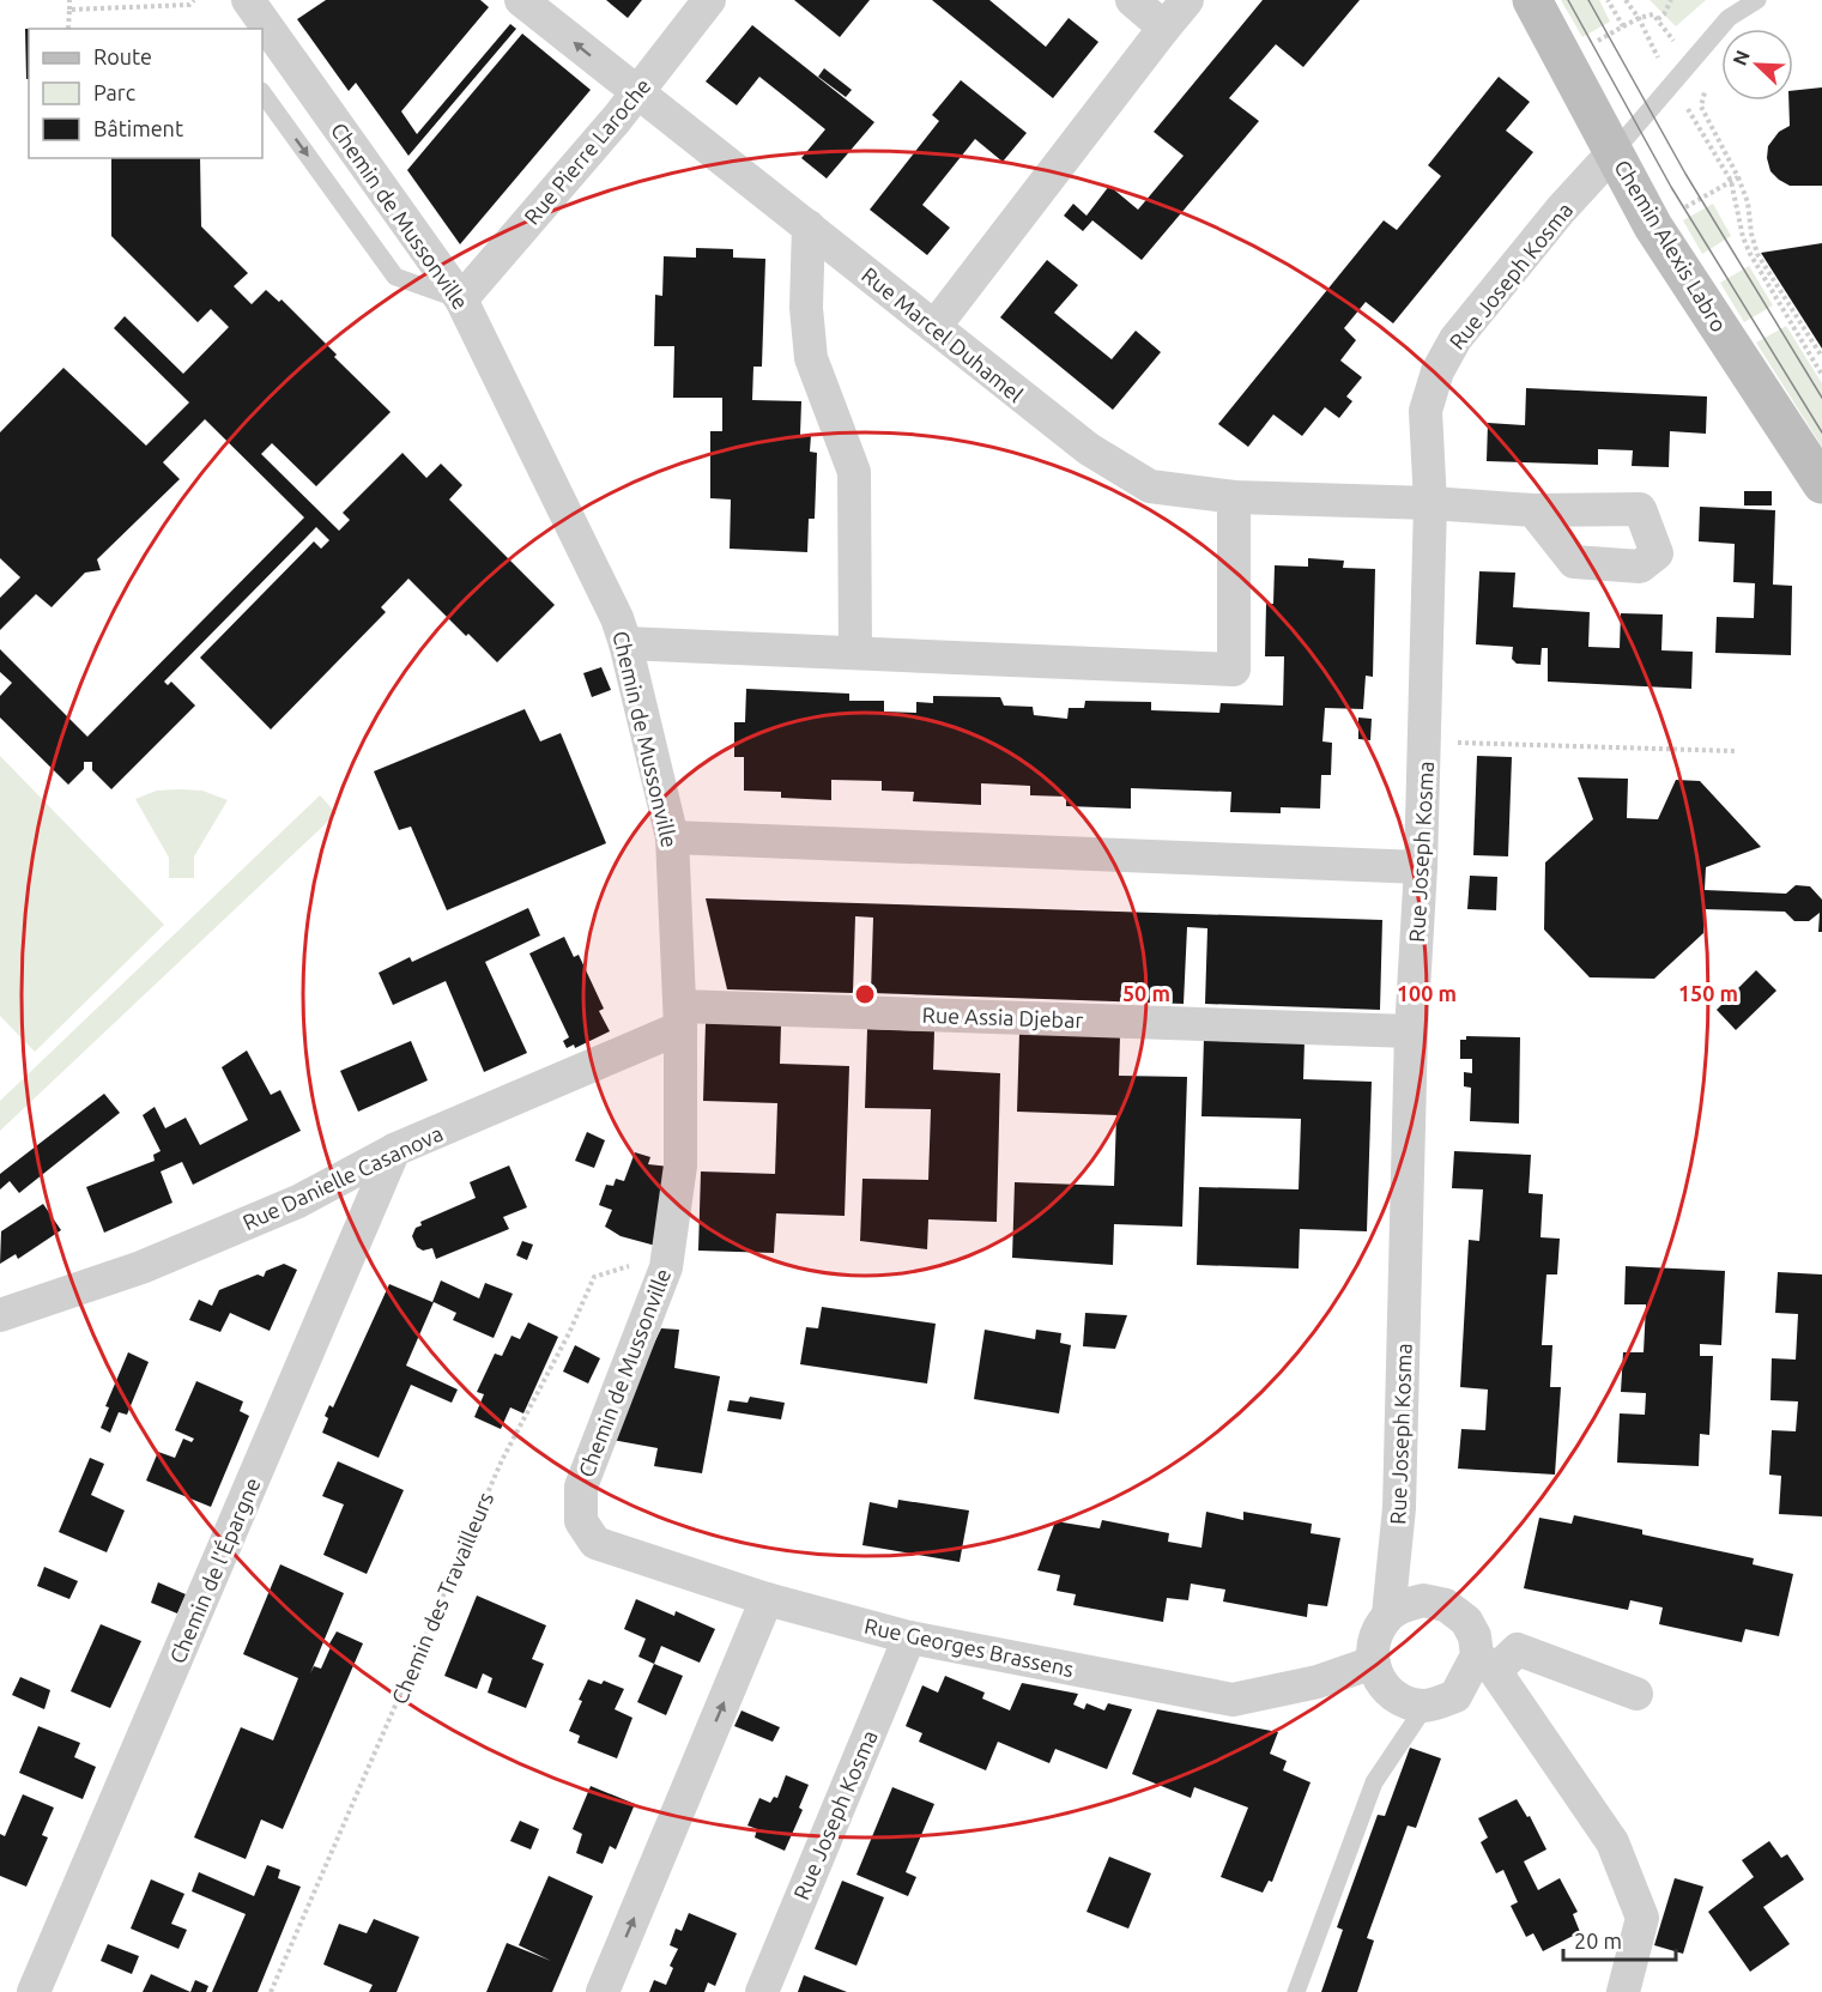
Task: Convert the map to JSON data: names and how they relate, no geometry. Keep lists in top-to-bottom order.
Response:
{
  "streets": {
    "street": [
      "Rue Pierre Laroche",
      "Chemin de Mussonville",
      "Chemin Alexis Labro",
      "Rue Joseph Kosma",
      "Rue Marcel Duhamel",
      "Rue Assia Djebar",
      "Rue Danielle Casanova",
      "Chemin de l'Épargne",
      "Rue Georges Brassens"
    ],
    "path": ["Chemin des Travailleurs"]
  },
  "crossings": [
    ["Rue Pierre Laroche", "Chemin de Mussonville"],
    ["Rue Pierre Laroche", "Rue Marcel Duhamel"],
    ["Chemin de Mussonville", "Rue Assia Djebar"],
    ["Chemin de Mussonville", "Rue Danielle Casanova"],
    ["Chemin de Mussonville", "Chemin des Travailleurs"],
    ["Chemin de Mussonville", "Rue Georges Brassens"],
    ["Chemin Alexis Labro", "Rue Joseph Kosma"],
    ["Rue Joseph Kosma", "Rue Marcel Duhamel"],
    ["Rue Joseph Kosma", "Rue Assia Djebar"],
    ["Rue Joseph Kosma", "Rue Georges Brassens"],
    ["Rue Assia Djebar", "Rue Danielle Casanova"],
    ["Rue Danielle Casanova", "Chemin de l'Épargne"]
  ],
  "legend": ["Route", "Parc", "Bâtiment"],
  "scale_bar": "20 m",
  "north": "top left",
  "rings": ["50 m", "100 m", "150 m"]
}
